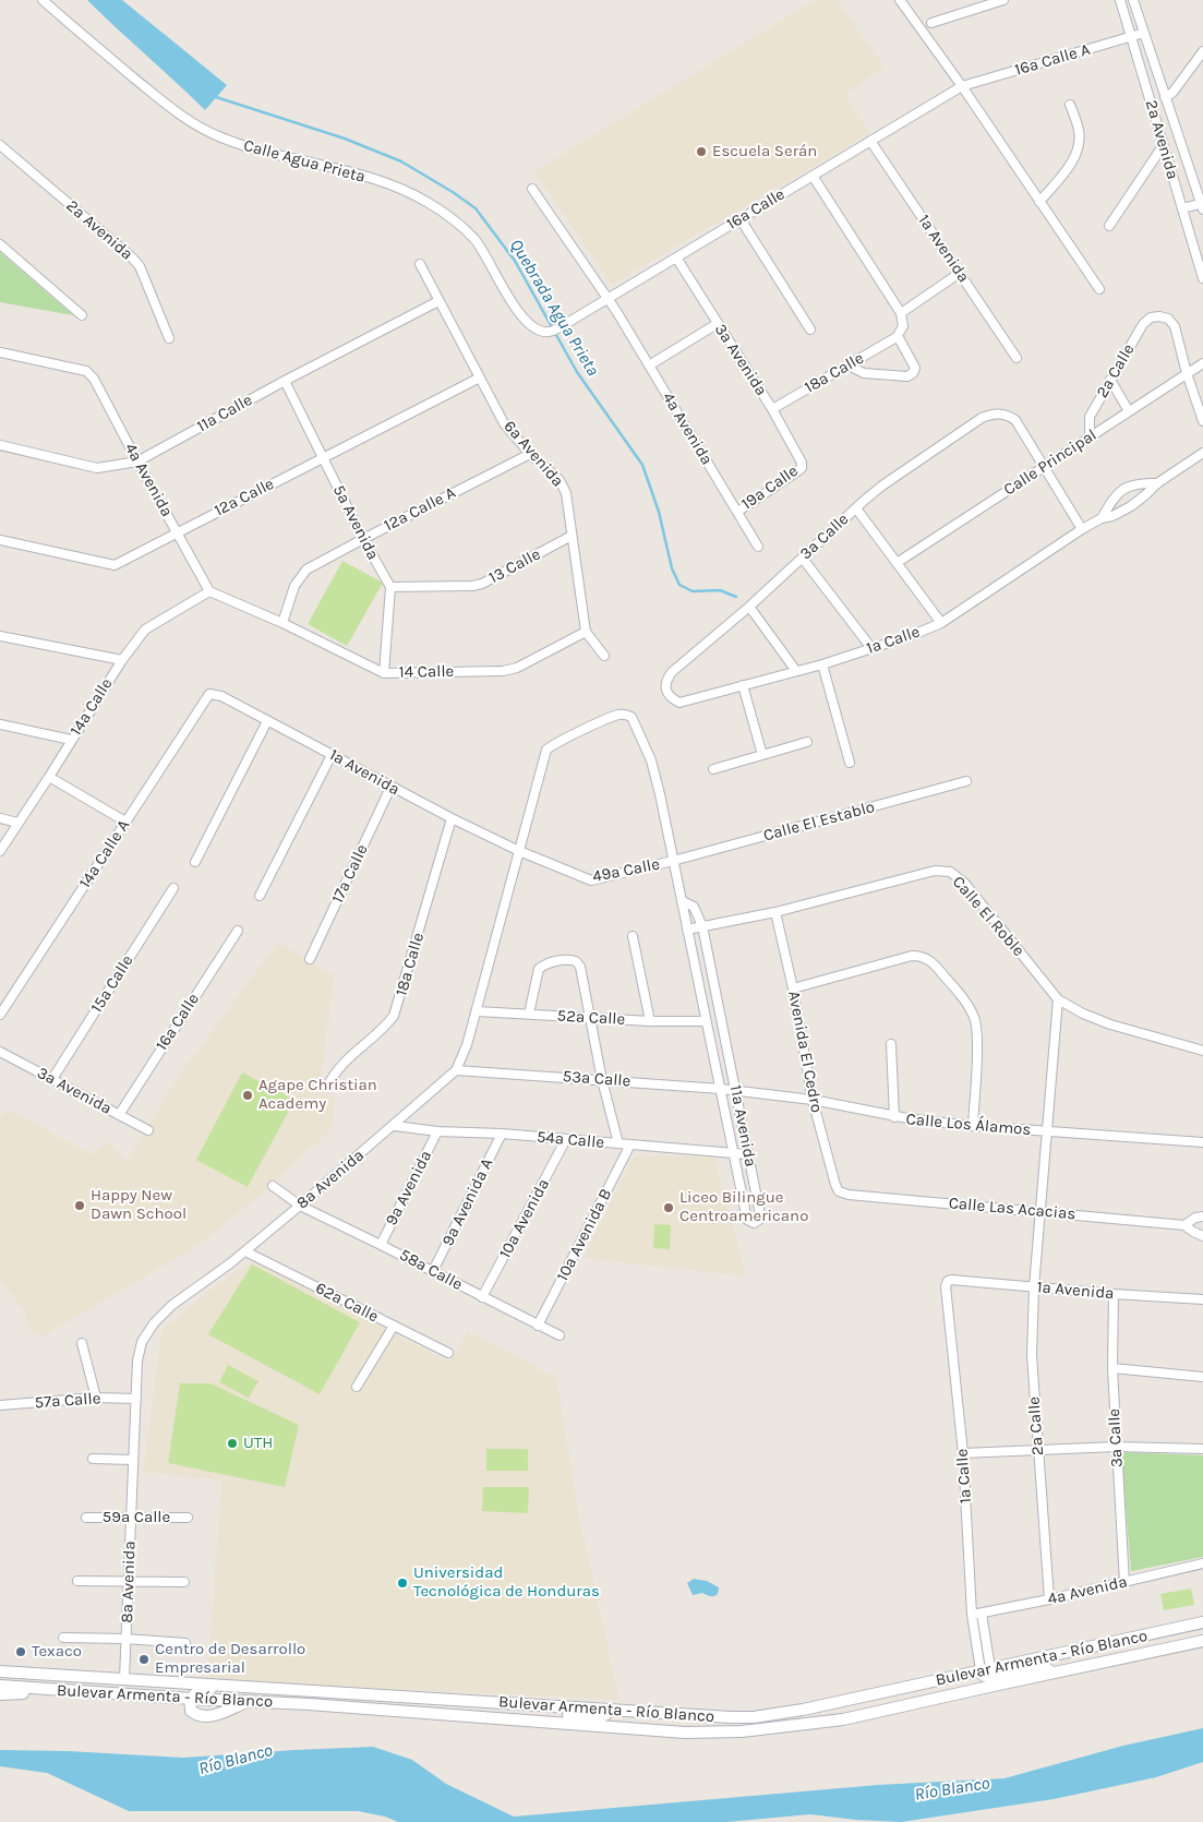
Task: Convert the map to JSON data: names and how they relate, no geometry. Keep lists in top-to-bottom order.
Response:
{
  "streets": {
    "main road": ["Bulevar Armenta - Río Blanco"],
    "street": [
      "16a Calle A",
      "2a Avenida",
      "Calle Agua Prieta",
      "16a Calle",
      "1a Avenida",
      "3a Avenida",
      "2a Calle",
      "18a Calle",
      "11a Calle",
      "4a Avenida",
      "6a Avenida",
      "Calle Principal",
      "19a Calle",
      "12a Calle",
      "12a Calle A",
      "5a Avenida",
      "3a Calle",
      "13 Calle",
      "1a Calle",
      "14 Calle",
      "14a Calle",
      "Calle El Establo",
      "14a Calle A",
      "49a Calle",
      "17a Calle",
      "Calle El Roble",
      "15a Calle",
      "52a Calle",
      "Avenida El Cedro",
      "53a Calle",
      "Calle Los Álamos",
      "11a Avenida",
      "54a Calle",
      "8a Avenida",
      "9a Avenida",
      "9a Avenida A",
      "Calle Las Acacias",
      "10a Avenida",
      "10a Avenida B",
      "58a Calle",
      "62a Calle",
      "57a Calle",
      "59a Calle"
    ]
  },
  "crossings": [
    ["16a Calle A", "2a Avenida"],
    ["16a Calle A", "16a Calle"],
    ["Calle Agua Prieta", "16a Calle"],
    ["16a Calle", "1a Avenida"],
    ["16a Calle", "3a Avenida"],
    ["16a Calle", "4a Avenida"],
    ["1a Avenida", "2a Calle"],
    ["1a Avenida", "18a Calle"],
    ["1a Avenida", "3a Calle"],
    ["1a Avenida", "1a Calle"],
    ["1a Avenida", "14a Calle A"],
    ["1a Avenida", "49a Calle"],
    ["1a Avenida", "17a Calle"],
    ["1a Avenida", "8a Avenida"],
    ["3a Avenida", "18a Calle"],
    ["3a Avenida", "19a Calle"],
    ["3a Avenida", "15a Calle"],
    ["2a Calle", "4a Avenida"],
    ["2a Calle", "Calle Principal"],
    ["2a Calle", "Calle El Roble"],
    ["2a Calle", "Calle Los Álamos"],
    ["2a Calle", "Calle Las Acacias"],
    ["11a Calle", "4a Avenida"],
    ["11a Calle", "6a Avenida"],
    ["11a Calle", "5a Avenida"],
    ["4a Avenida", "19a Calle"],
    ["4a Avenida", "12a Calle"],
    ["4a Avenida", "3a Calle"],
    ["4a Avenida", "1a Calle"],
    ["4a Avenida", "14 Calle"],
    ["4a Avenida", "14a Calle"],
    ["6a Avenida", "12a Calle"],
    ["6a Avenida", "12a Calle A"],
    ["6a Avenida", "13 Calle"],
    ["6a Avenida", "14 Calle"],
    ["Calle Principal", "3a Calle"],
    ["12a Calle", "5a Avenida"],
    ["12a Calle A", "5a Avenida"],
    ["12a Calle A", "14 Calle"],
    ["5a Avenida", "13 Calle"],
    ["3a Calle", "1a Calle"],
    ["1a Calle", "Bulevar Armenta - Río Blanco"],
    ["14 Calle", "14a Calle"],
    ["Calle El Establo", "49a Calle"],
    ["Calle El Establo", "11a Avenida"],
    ["49a Calle", "11a Avenida"],
    ["49a Calle", "8a Avenida"],
    ["Calle El Roble", "Avenida El Cedro"],
    ["Calle El Roble", "11a Avenida"],
    ["52a Calle", "11a Avenida"],
    ["52a Calle", "8a Avenida"],
    ["Avenida El Cedro", "Calle Los Álamos"],
    ["Avenida El Cedro", "Calle Las Acacias"],
    ["53a Calle", "Calle Los Álamos"],
    ["53a Calle", "11a Avenida"],
    ["53a Calle", "8a Avenida"],
    ["Calle Los Álamos", "11a Avenida"],
    ["11a Avenida", "54a Calle"],
    ["11a Avenida", "8a Avenida"],
    ["54a Calle", "8a Avenida"],
    ["54a Calle", "9a Avenida"],
    ["54a Calle", "9a Avenida A"],
    ["54a Calle", "10a Avenida"],
    ["54a Calle", "10a Avenida B"],
    ["8a Avenida", "58a Calle"],
    ["8a Avenida", "62a Calle"],
    ["8a Avenida", "57a Calle"],
    ["8a Avenida", "59a Calle"],
    ["8a Avenida", "Bulevar Armenta - Río Blanco"],
    ["9a Avenida", "58a Calle"],
    ["9a Avenida A", "58a Calle"],
    ["10a Avenida", "58a Calle"],
    ["10a Avenida B", "58a Calle"]
  ],
  "water": ["Quebrada Agua Prieta", "Río Blanco"],
  "places": [
    "Escuela Serán",
    "Agape Christian Academy",
    "Happy New Dawn School",
    "Liceo Bilingue Centroamericano",
    "UTH",
    "Universidad Tecnológica de Honduras",
    "Texaco",
    "Centro de Desarrollo Empresarial"
  ]
}
